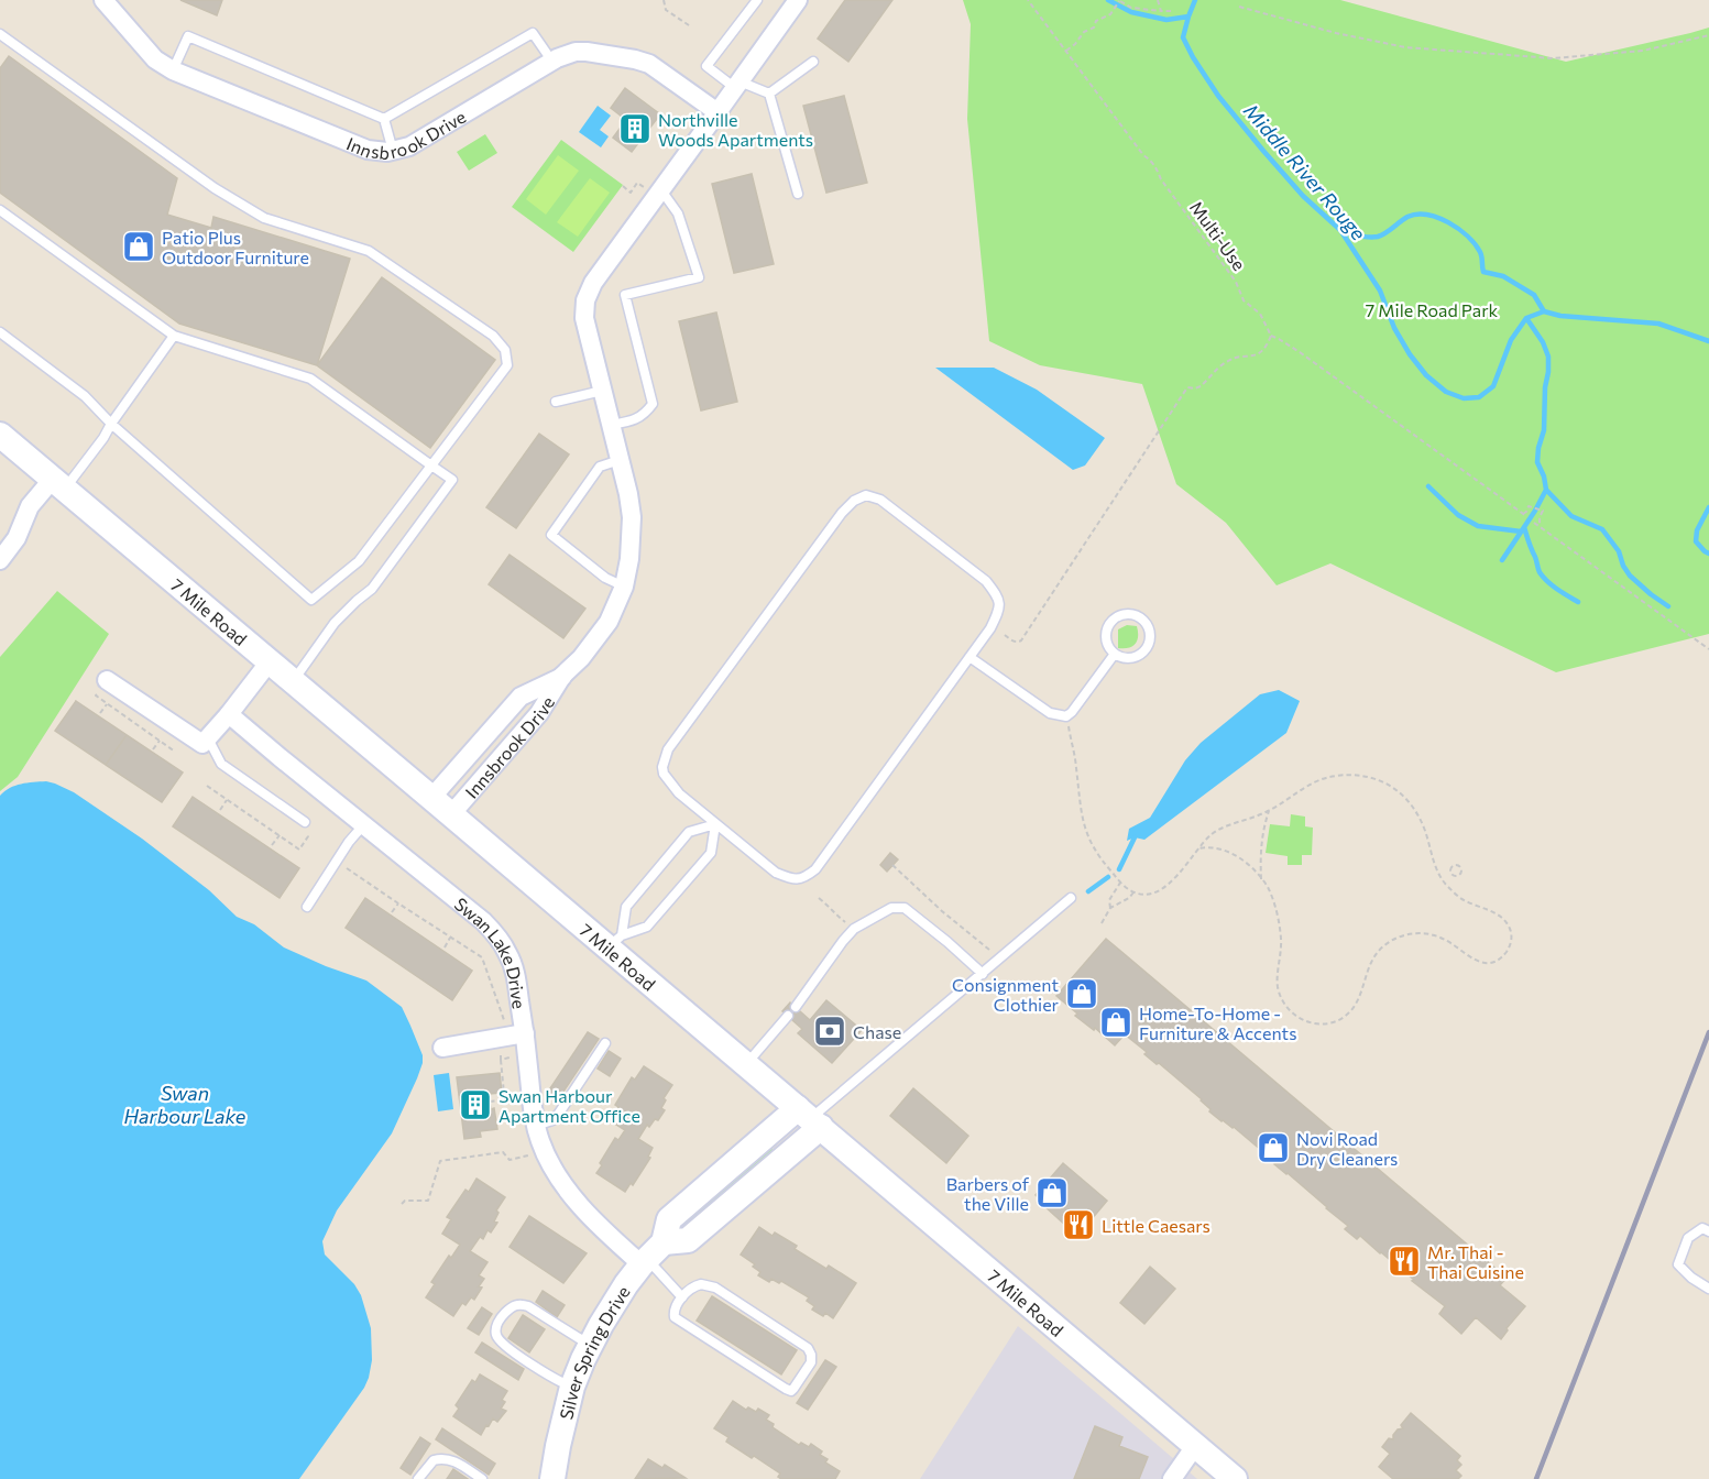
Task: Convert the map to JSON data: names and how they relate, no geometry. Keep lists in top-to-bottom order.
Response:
{
  "streets": {
    "street": [
      "Innsbrook Drive",
      "7 Mile Road",
      "Swan Lake Drive",
      "Silver Spring Drive"
    ],
    "path": ["Multi-Use"]
  },
  "crossings": [
    ["Innsbrook Drive", "7 Mile Road"],
    ["Swan Lake Drive", "Silver Spring Drive"]
  ],
  "water": ["Middle River Rouge", "Swan Harbour Lake"],
  "parks": ["7 Mile Road Park"],
  "places": {
    "building": ["Northville Woods Apartments", "Swan Harbour Apartment Office"],
    "shop": [
      "Patio Plus Outdoor Furniture",
      "Consignment Clothier",
      "Home-To-Home - Furniture & Accents",
      "Novi Road Dry Cleaners",
      "Barbers of the Ville"
    ],
    "bank": ["Chase"],
    "restaurant": ["Little Caesars", "Mr. Thai - Thai Cuisine"]
  }
}
